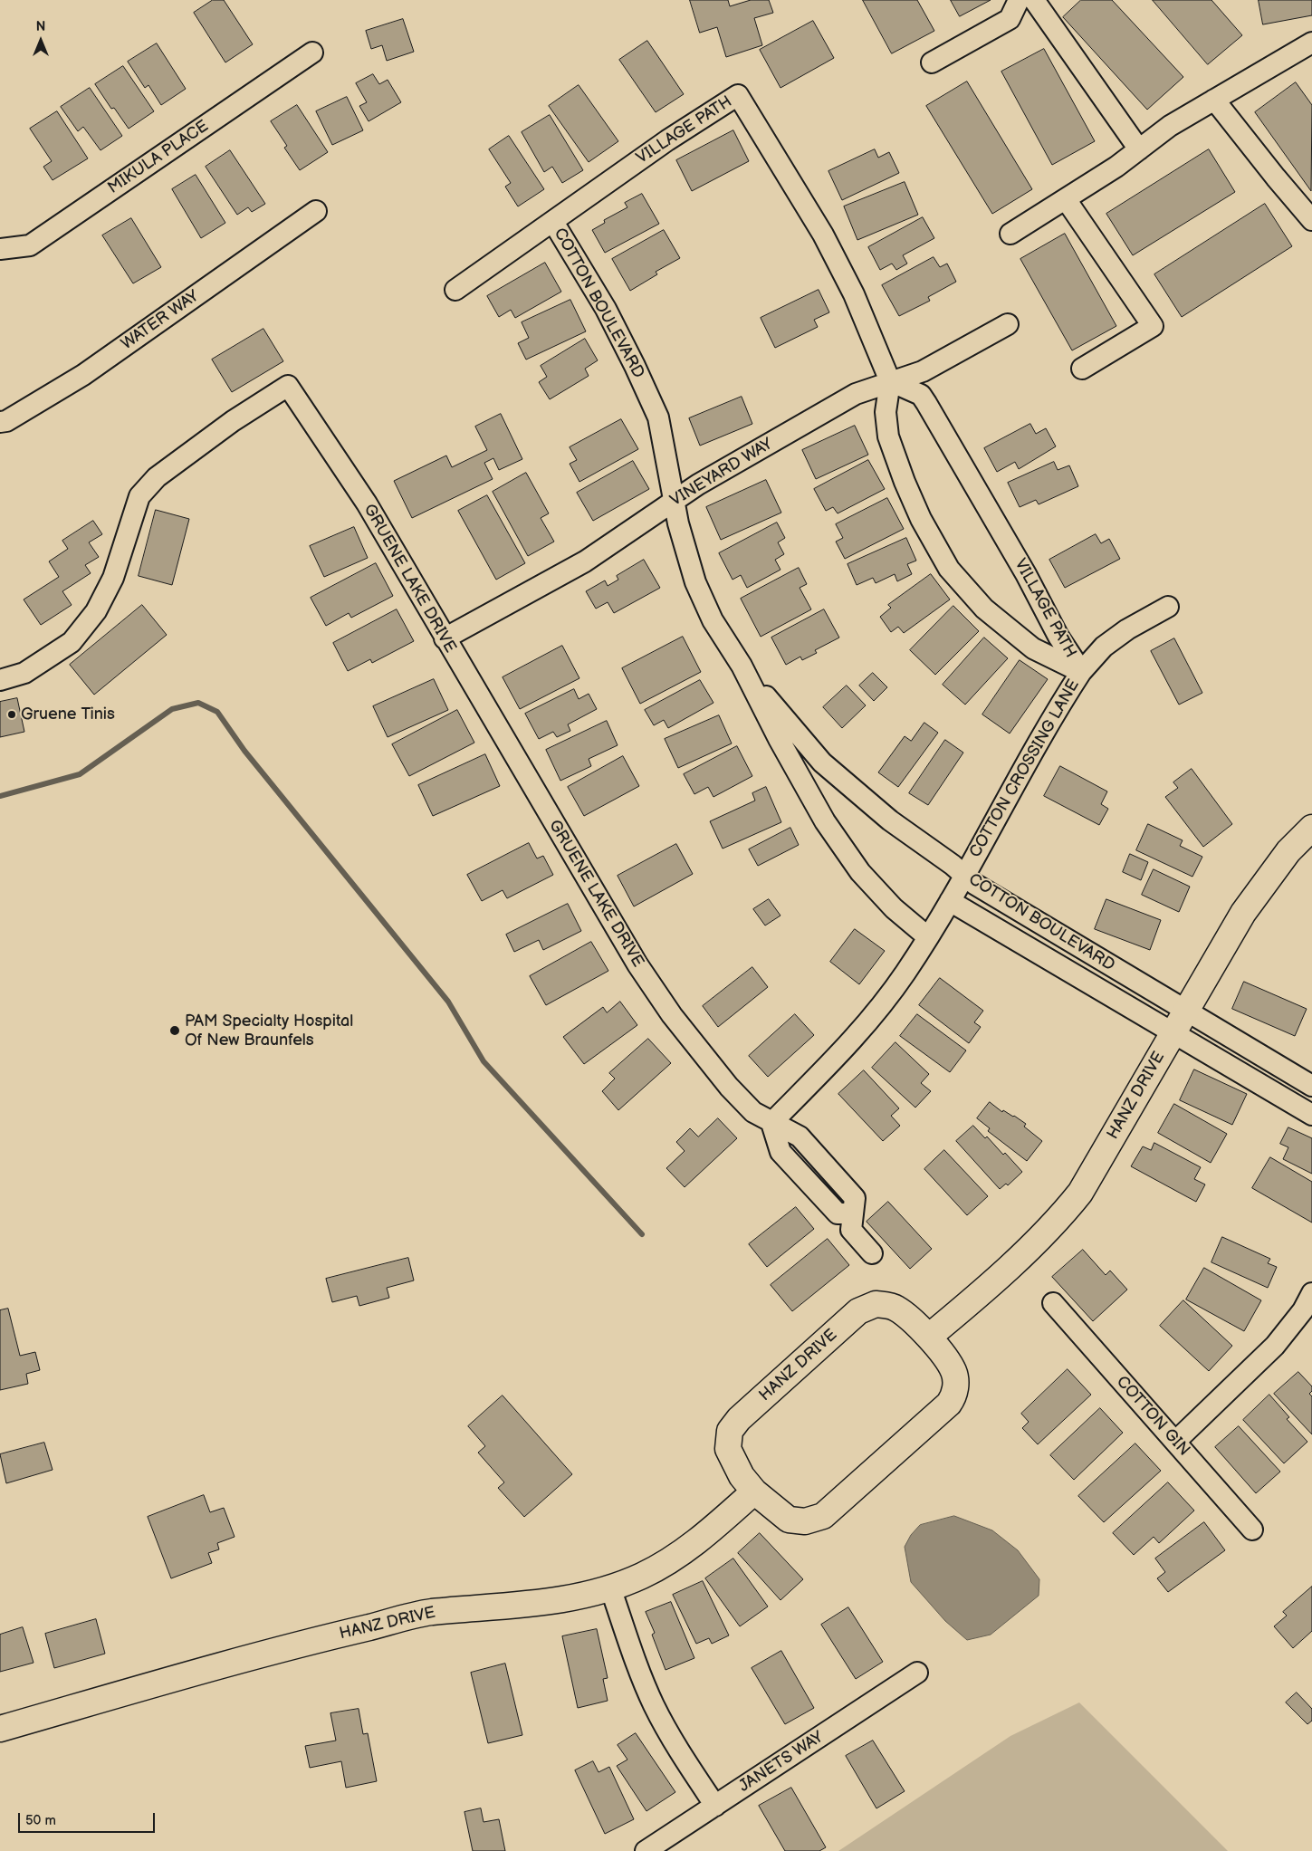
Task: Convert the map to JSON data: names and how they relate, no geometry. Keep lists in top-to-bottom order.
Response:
{
  "streets": {
    "street": [
      "VILLAGE PATH",
      "MIKULA PLACE",
      "COTTON BOULEVARD",
      "WATER WAY",
      "VINEYARD WAY",
      "GRUENE LAKE DRIVE",
      "COTTON CROSSING LANE",
      "HANZ DRIVE",
      "COTTON GIN",
      "JANETS WAY"
    ]
  },
  "crossings": [
    ["VILLAGE PATH", "COTTON BOULEVARD"],
    ["VILLAGE PATH", "VINEYARD WAY"],
    ["VILLAGE PATH", "COTTON CROSSING LANE"],
    ["COTTON BOULEVARD", "VINEYARD WAY"],
    ["COTTON BOULEVARD", "COTTON CROSSING LANE"],
    ["COTTON BOULEVARD", "HANZ DRIVE"],
    ["VINEYARD WAY", "GRUENE LAKE DRIVE"],
    ["GRUENE LAKE DRIVE", "COTTON CROSSING LANE"]
  ],
  "places": ["Gruene Tinis", "PAM Specialty Hospital Of New Braunfels"],
  "scale_bar": "50 m",
  "north": "top"
}
